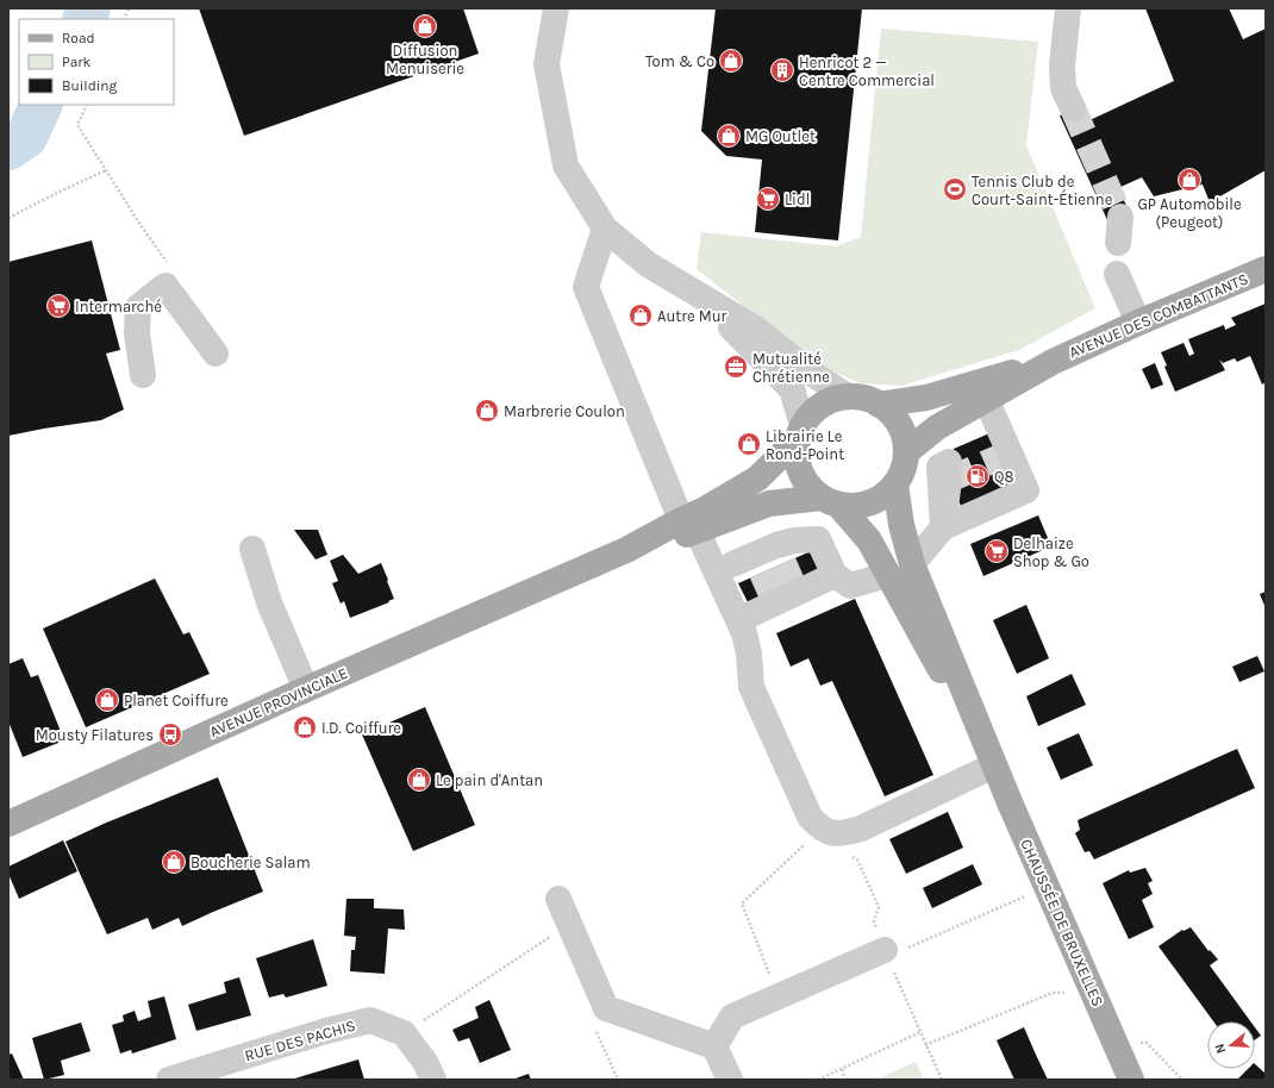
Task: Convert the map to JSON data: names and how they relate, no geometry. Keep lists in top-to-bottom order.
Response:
{
  "streets": {
    "main road": ["AVENUE DES COMBATTANTS", "AVENUE PROVINCIALE", "CHAUSSÉE DE BRUXELLES"],
    "street": ["RUE DES PACHIS"]
  },
  "crossings": [
    ["AVENUE DES COMBATTANTS", "CHAUSSÉE DE BRUXELLES"]
  ],
  "places": {
    "shop": [
      "Diffusion Menuiserie",
      "Tom & Co",
      "MG Outlet",
      "GP Automobile (Peugeot)",
      "Autre Mur",
      "Marbrerie Coulon",
      "Librairie Le Rond-Point",
      "Planet Coiffure",
      "I.D. Coiffure",
      "Le pain d'Antan",
      "Boucherie Salam"
    ],
    "building": ["Henricot 2 — Centre Commercial"],
    "sports": ["Tennis Club de Court-Saint-Étienne"],
    "supermarket": ["Lidl", "Intermarché", "Delhaize Shop & Go"],
    "office": ["Mutualité Chrétienne"],
    "fuel station": ["Q8"],
    "bus stop": ["Mousty Filatures"]
  },
  "legend": ["Road", "Park", "Building"],
  "north": "left"
}
